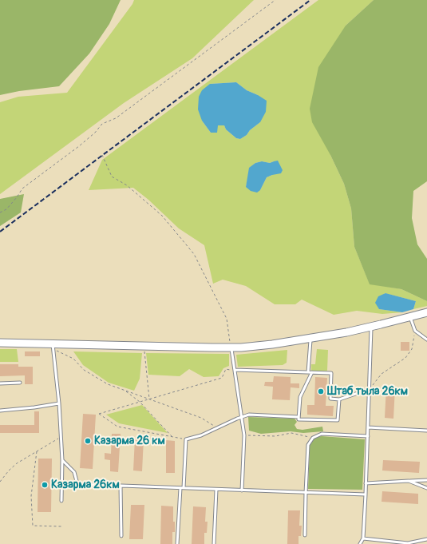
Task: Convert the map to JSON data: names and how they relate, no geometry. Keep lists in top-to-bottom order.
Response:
{
  "places": ["Штаб тыла 26км", "Казарма 26 км", "Казарма 26км"]
}
